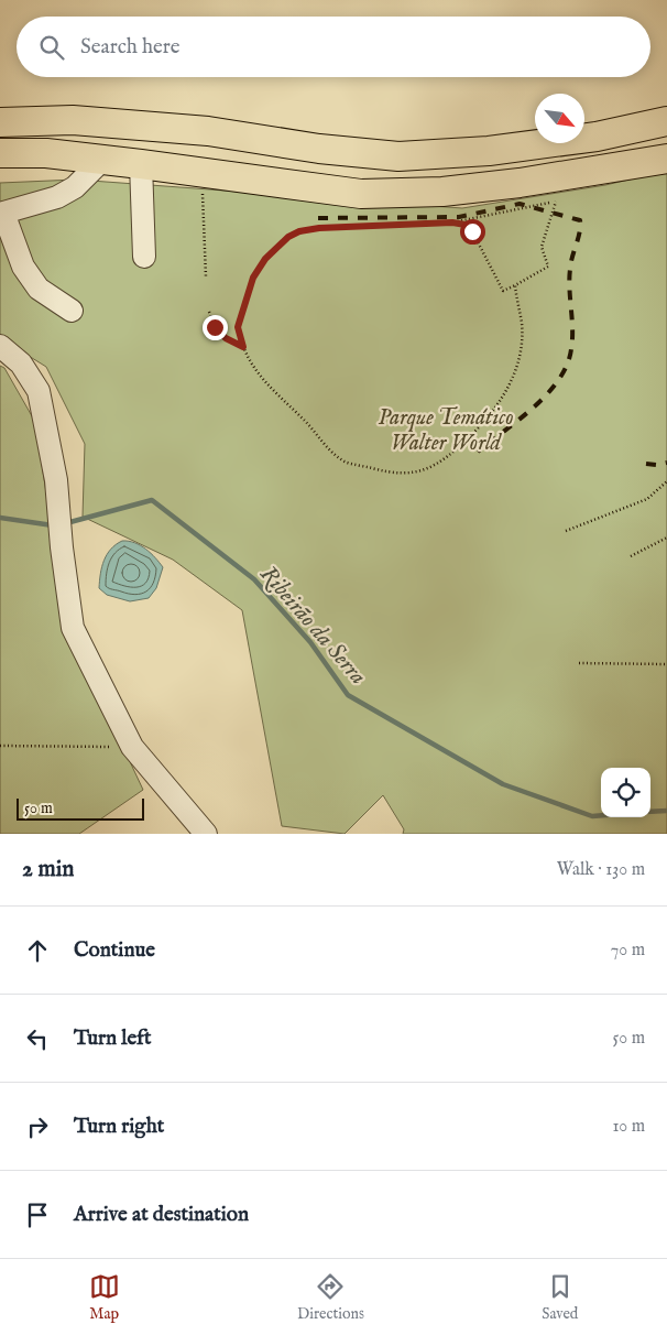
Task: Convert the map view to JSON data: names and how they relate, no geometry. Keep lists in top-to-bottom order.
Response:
{
  "water": ["Ribeirão da Serra"],
  "parks": ["Parque Temático Walter World"],
  "scale_bar": "50 m",
  "north": "bottom right",
  "page": {
    "search": "Search here",
    "scale": "50 m",
    "heading": ["2 min", "Walk · 130 m"],
    "list": [
      ["Continue", "70 m"],
      ["Turn left", "50 m"],
      ["Turn right", "10 m"],
      "Arrive at destination"
    ],
    "nav": ["Map", "Directions", "Saved"]
  }
}
